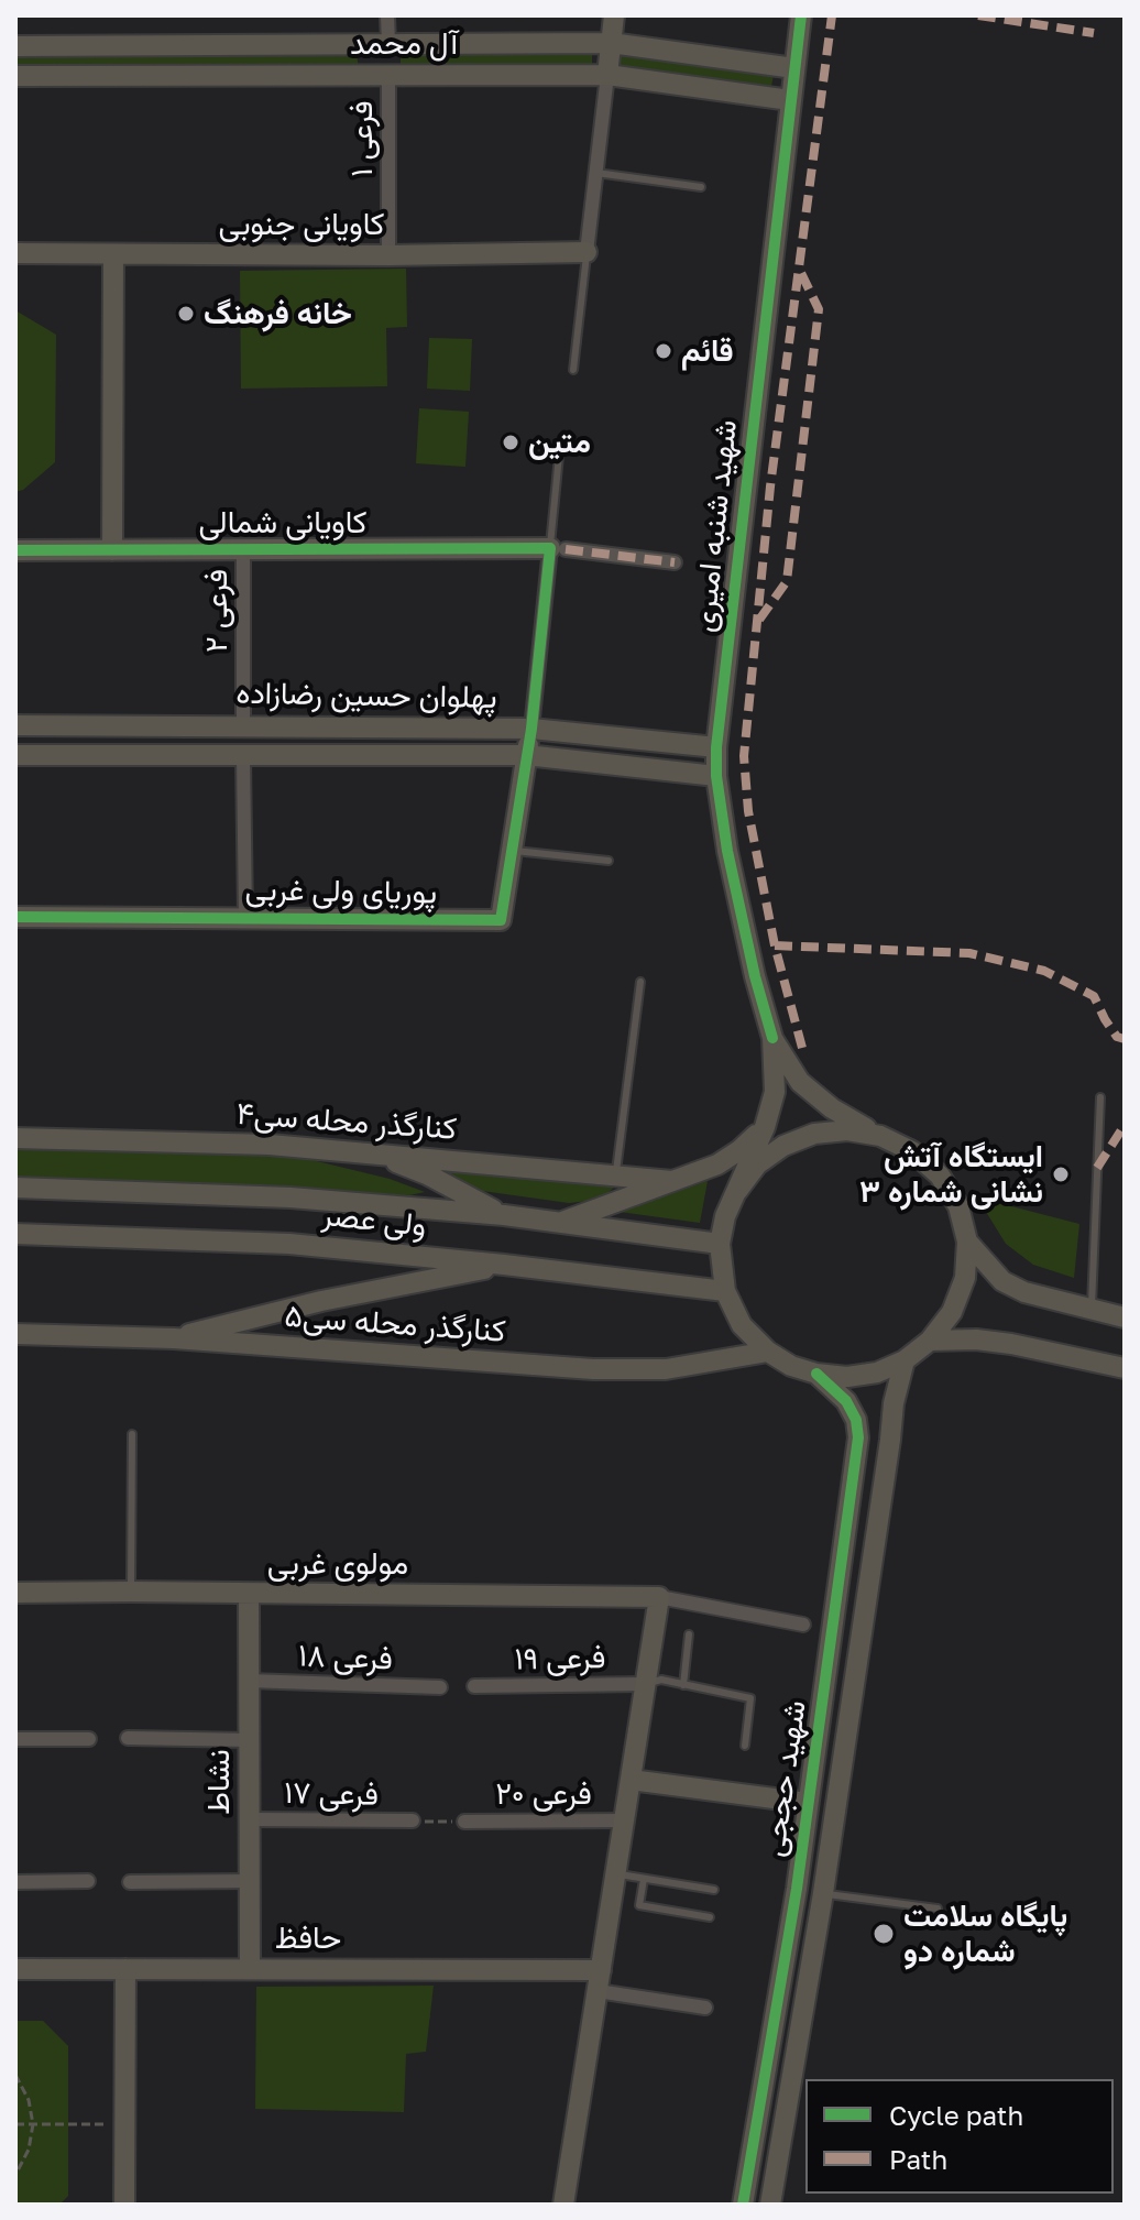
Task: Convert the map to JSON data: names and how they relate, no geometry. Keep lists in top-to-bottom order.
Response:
{
  "streets": {
    "street": [
      "آل محمد",
      "فرعی ۱",
      "کاویانی جنوبی",
      "کاویانی شمالی",
      "شهید شنبه امیری",
      "فرعی ۲",
      "پهلوان حسین رضازاده",
      "پوریای ولی غربی",
      "کنارگذر محله سی۴",
      "ولی عصر",
      "کنارگذر محله سی۵",
      "مولوی غربی",
      "فرعی ۱۸",
      "فرعی ۱۹",
      "شهید حججی",
      "نشاط",
      "فرعی ۱۷",
      "فرعی ۲۰",
      "حافظ"
    ]
  },
  "crossings": [
    ["آل محمد", "فرعی ۱"],
    ["آل محمد", "شهید شنبه امیری"],
    ["فرعی ۱", "کاویانی جنوبی"],
    ["کاویانی شمالی", "فرعی ۲"],
    ["شهید شنبه امیری", "پهلوان حسین رضازاده"],
    ["فرعی ۲", "پهلوان حسین رضازاده"],
    ["پهلوان حسین رضازاده", "پوریای ولی غربی"],
    ["ولی عصر", "کنارگذر محله سی۵"],
    ["ولی عصر", "شهید حججی"],
    ["کنارگذر محله سی۵", "شهید حججی"],
    ["مولوی غربی", "نشاط"],
    ["فرعی ۱۸", "نشاط"],
    ["نشاط", "فرعی ۱۷"],
    ["نشاط", "حافظ"]
  ],
  "places": [
    "خانه فرهنگ",
    "قائم",
    "متین",
    "ایستگاه آتش نشانی شماره ۳",
    "پایگاه سلامت شماره دو"
  ],
  "legend": ["Cycle path", "Path"]
}
